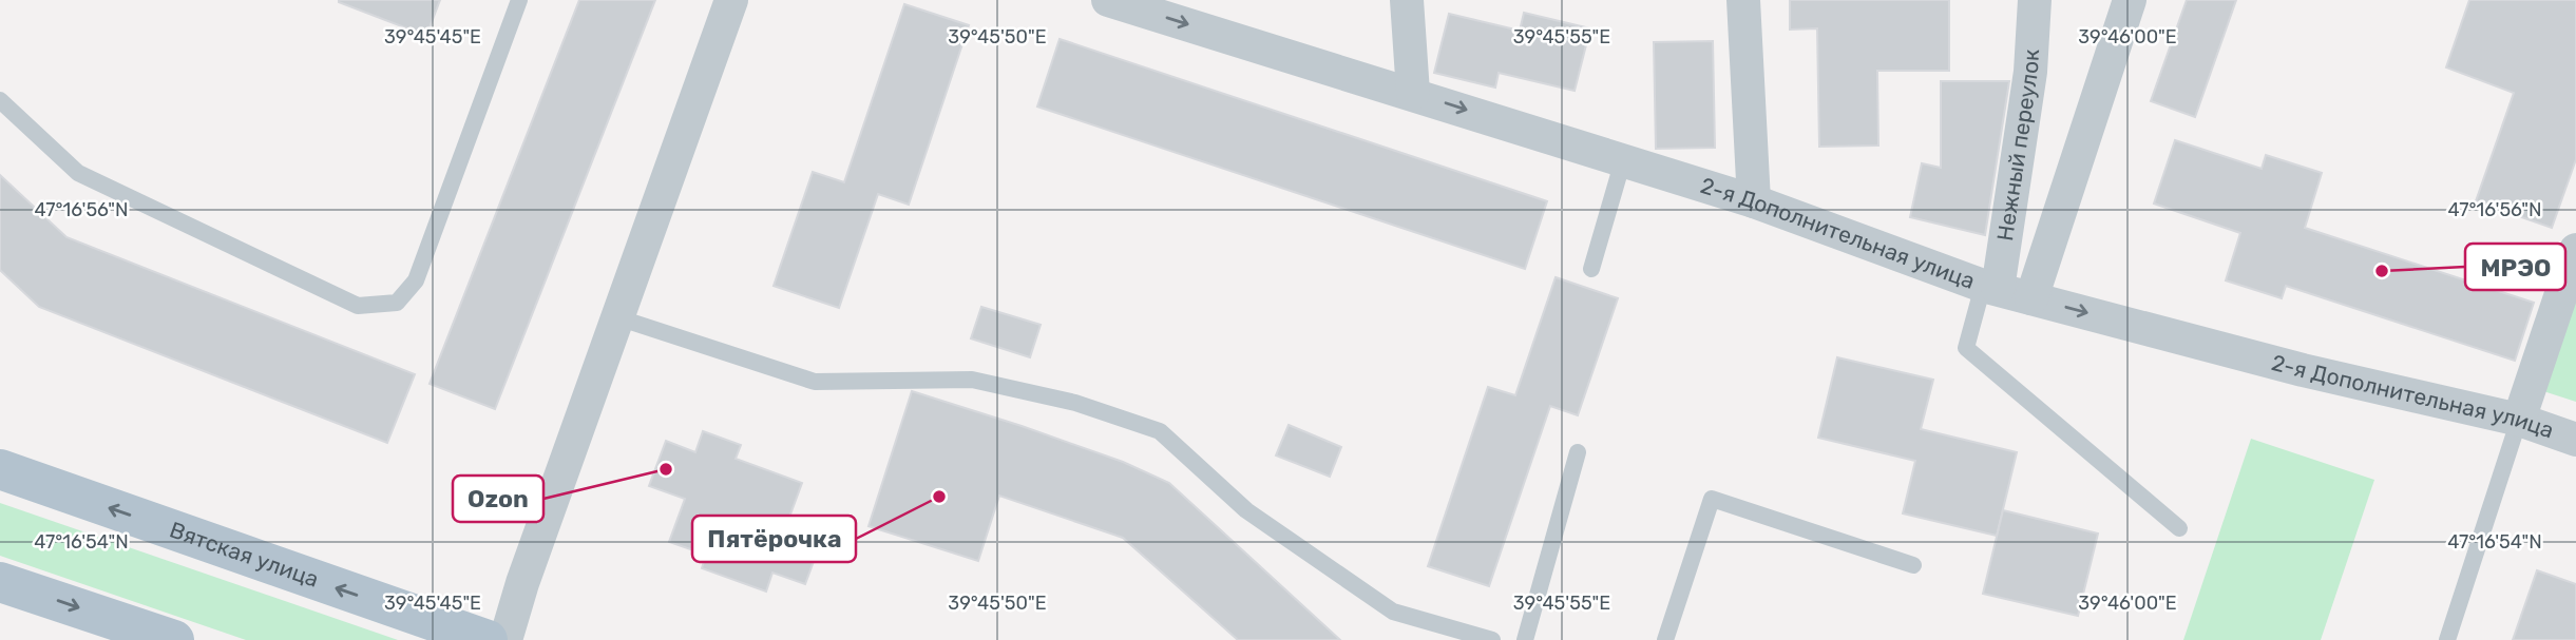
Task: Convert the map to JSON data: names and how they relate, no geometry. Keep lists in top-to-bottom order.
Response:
{
  "streets": {
    "main road": ["Вятская улица"],
    "street": ["Нежный переулок", "2-я Дополнительная улица"]
  },
  "crossings": [
    ["Нежный переулок", "2-я Дополнительная улица"]
  ],
  "one_way": ["2-я Дополнительная улица"],
  "places": ["МРЭО", "Ozon", "Пятёрочка"],
  "coordinates": [
    "39°45'45\"E",
    "39°45'50\"E",
    "39°45'55\"E",
    "39°46'00\"E",
    "47°16'56\"N",
    "47°16'54\"N"
  ]
}
